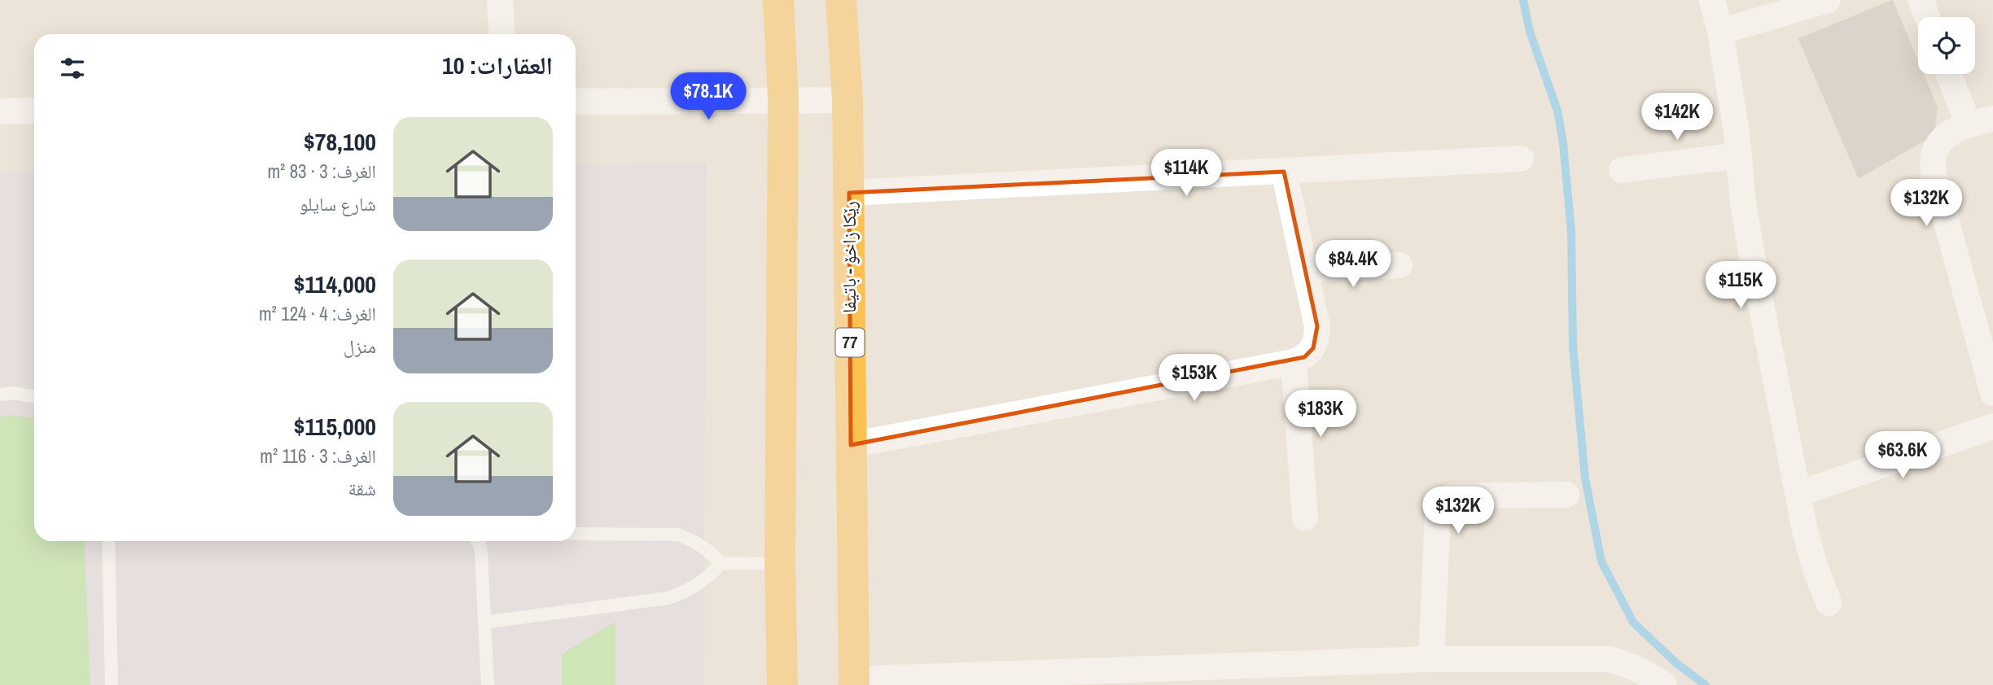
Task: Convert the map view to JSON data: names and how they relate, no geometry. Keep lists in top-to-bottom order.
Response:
{
  "streets": {
    "highway": ["رێکا زاخۆ - باتیفا", "77"]
  },
  "page": {
    "heading": "العقارات: 10",
    "price": [
      "$78.1K",
      "$142K",
      "$114K",
      "$132K",
      "$84.4K",
      "$115K",
      "$153K",
      "$183K",
      "$63.6K",
      "$132K"
    ],
    "list": [
      {
        "name": "$78,100",
        "note": "الغرف: 3 · 83 m² · شارع سايلو"
      },
      {
        "name": "$114,000",
        "note": "الغرف: 4 · 124 m² · منزل"
      },
      {
        "name": "$115,000",
        "note": "الغرف: 3 · 116 m² · شقة"
      }
    ]
  }
}
